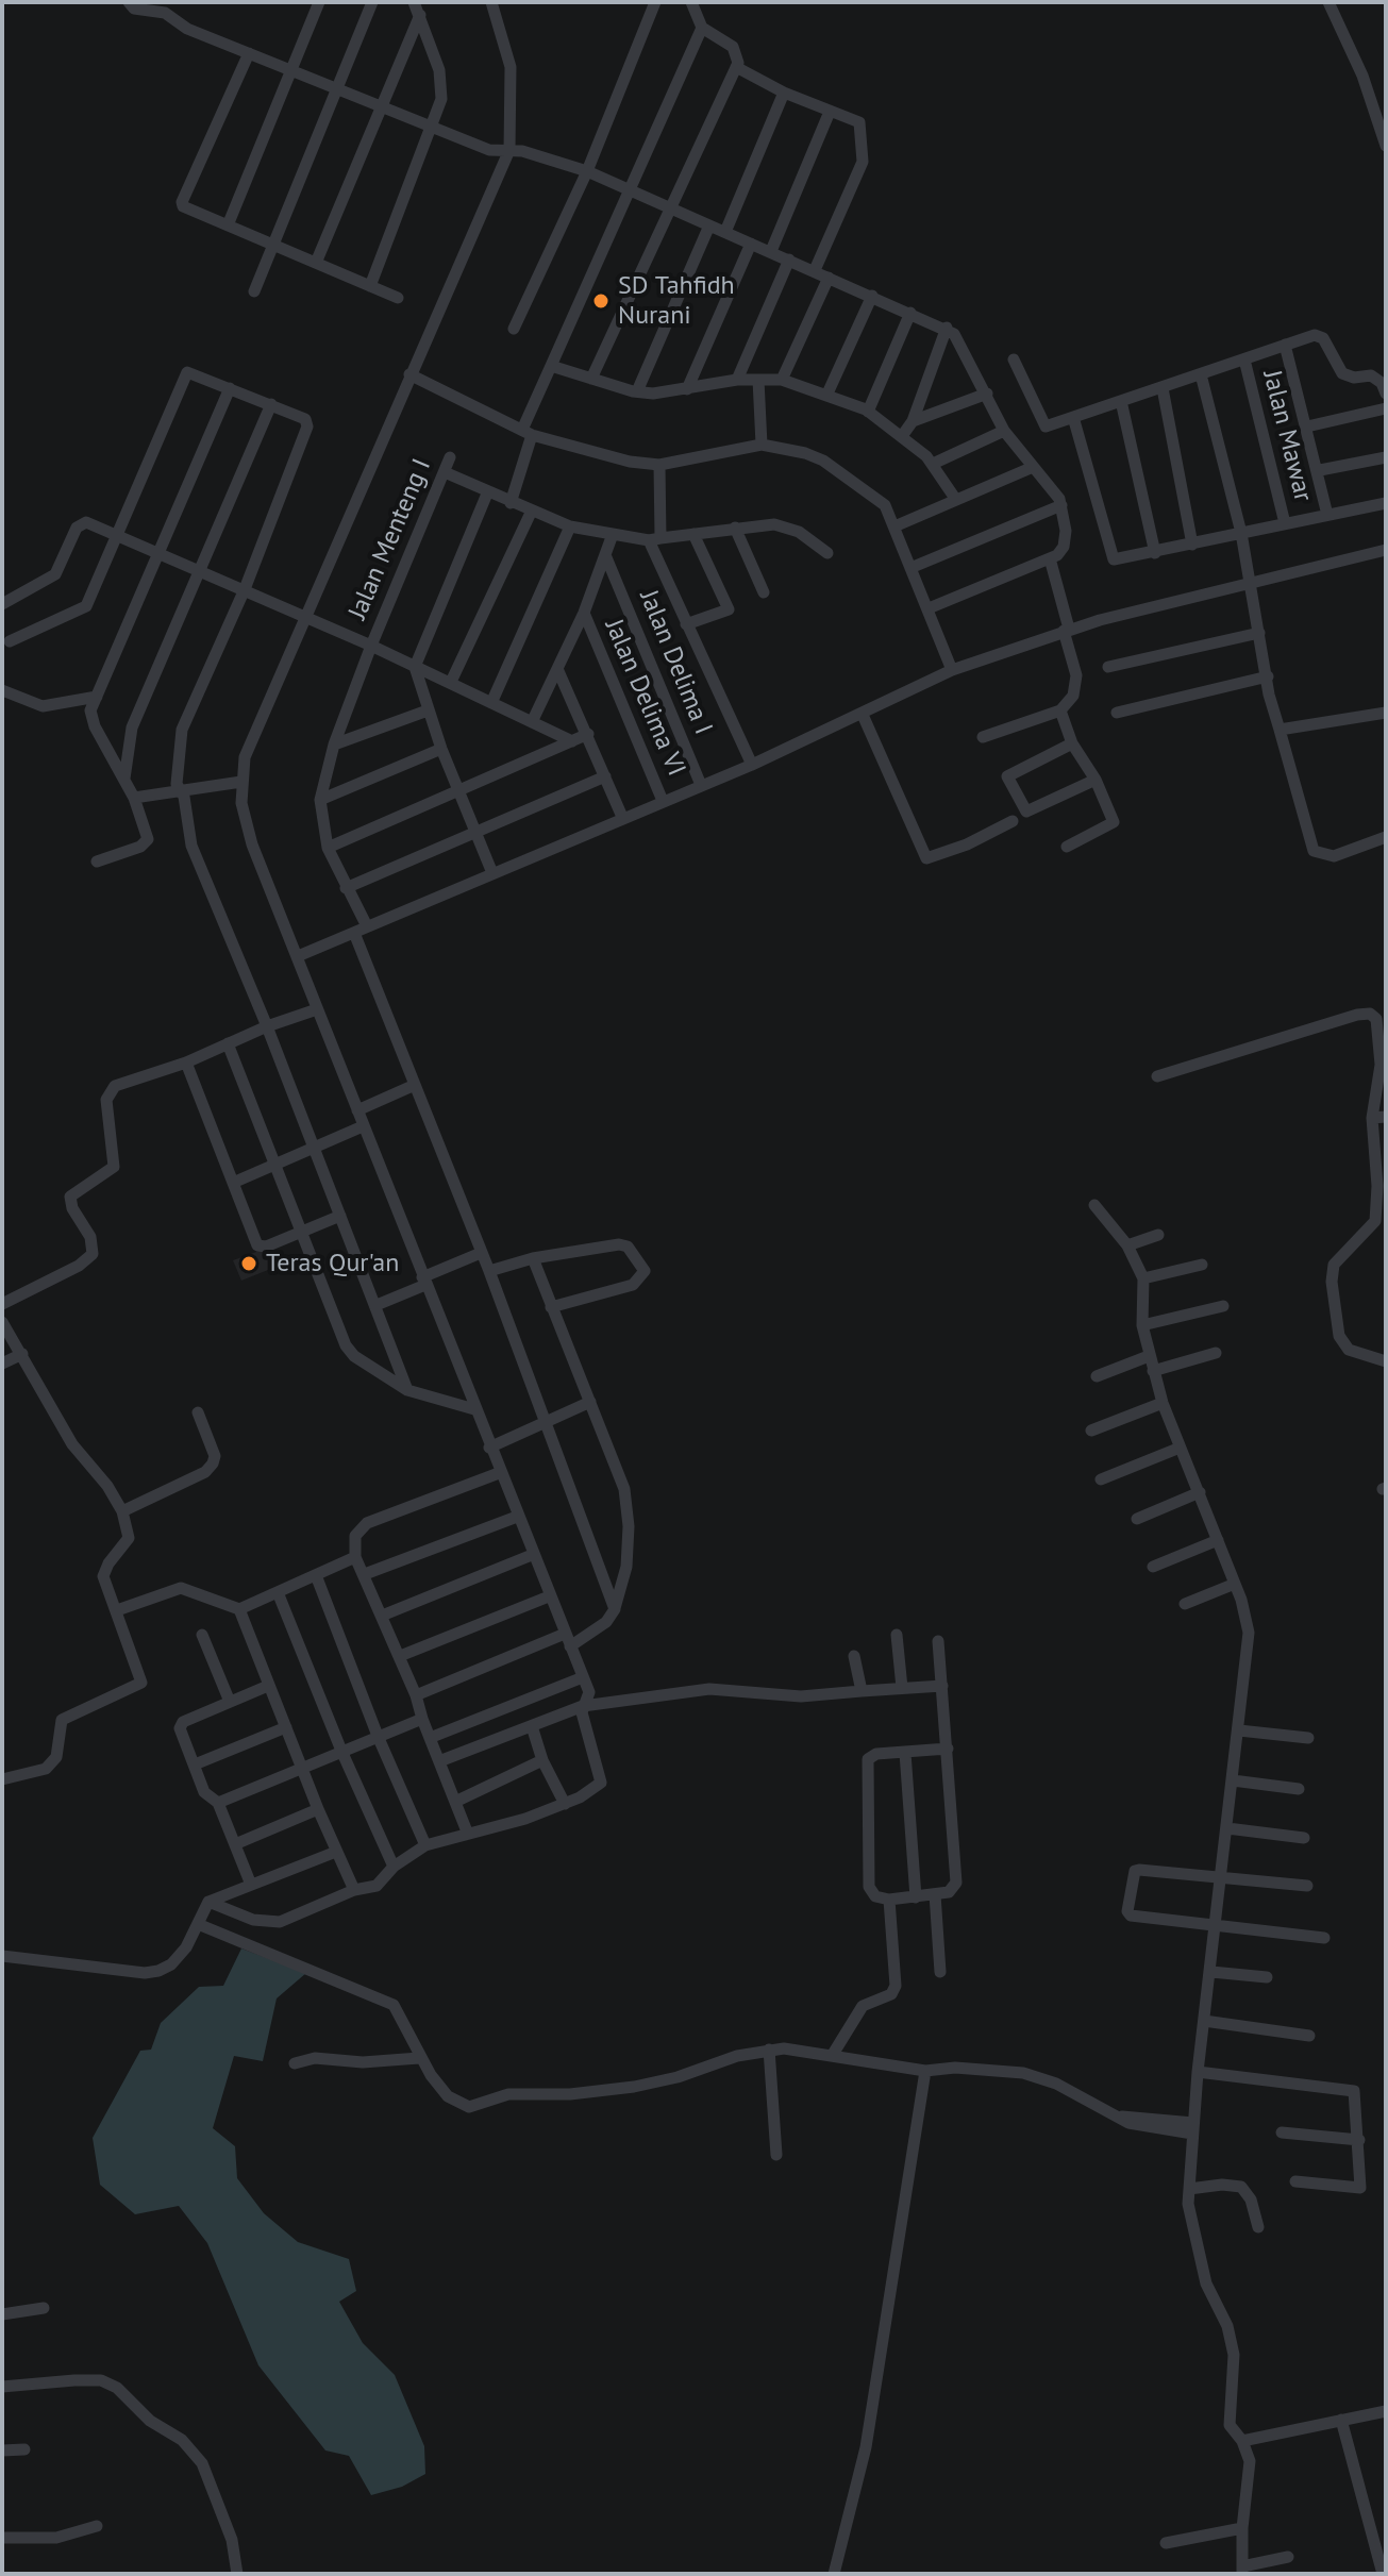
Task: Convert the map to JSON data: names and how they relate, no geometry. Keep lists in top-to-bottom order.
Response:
{
  "streets": {
    "street": [
      "Jalan Mawar",
      "Jalan Menteng I",
      "Jalan Delima I",
      "Jalan Delima VI"
    ]
  },
  "places": ["SD Tahfidh Nurani", "Teras Qur'an"]
}
